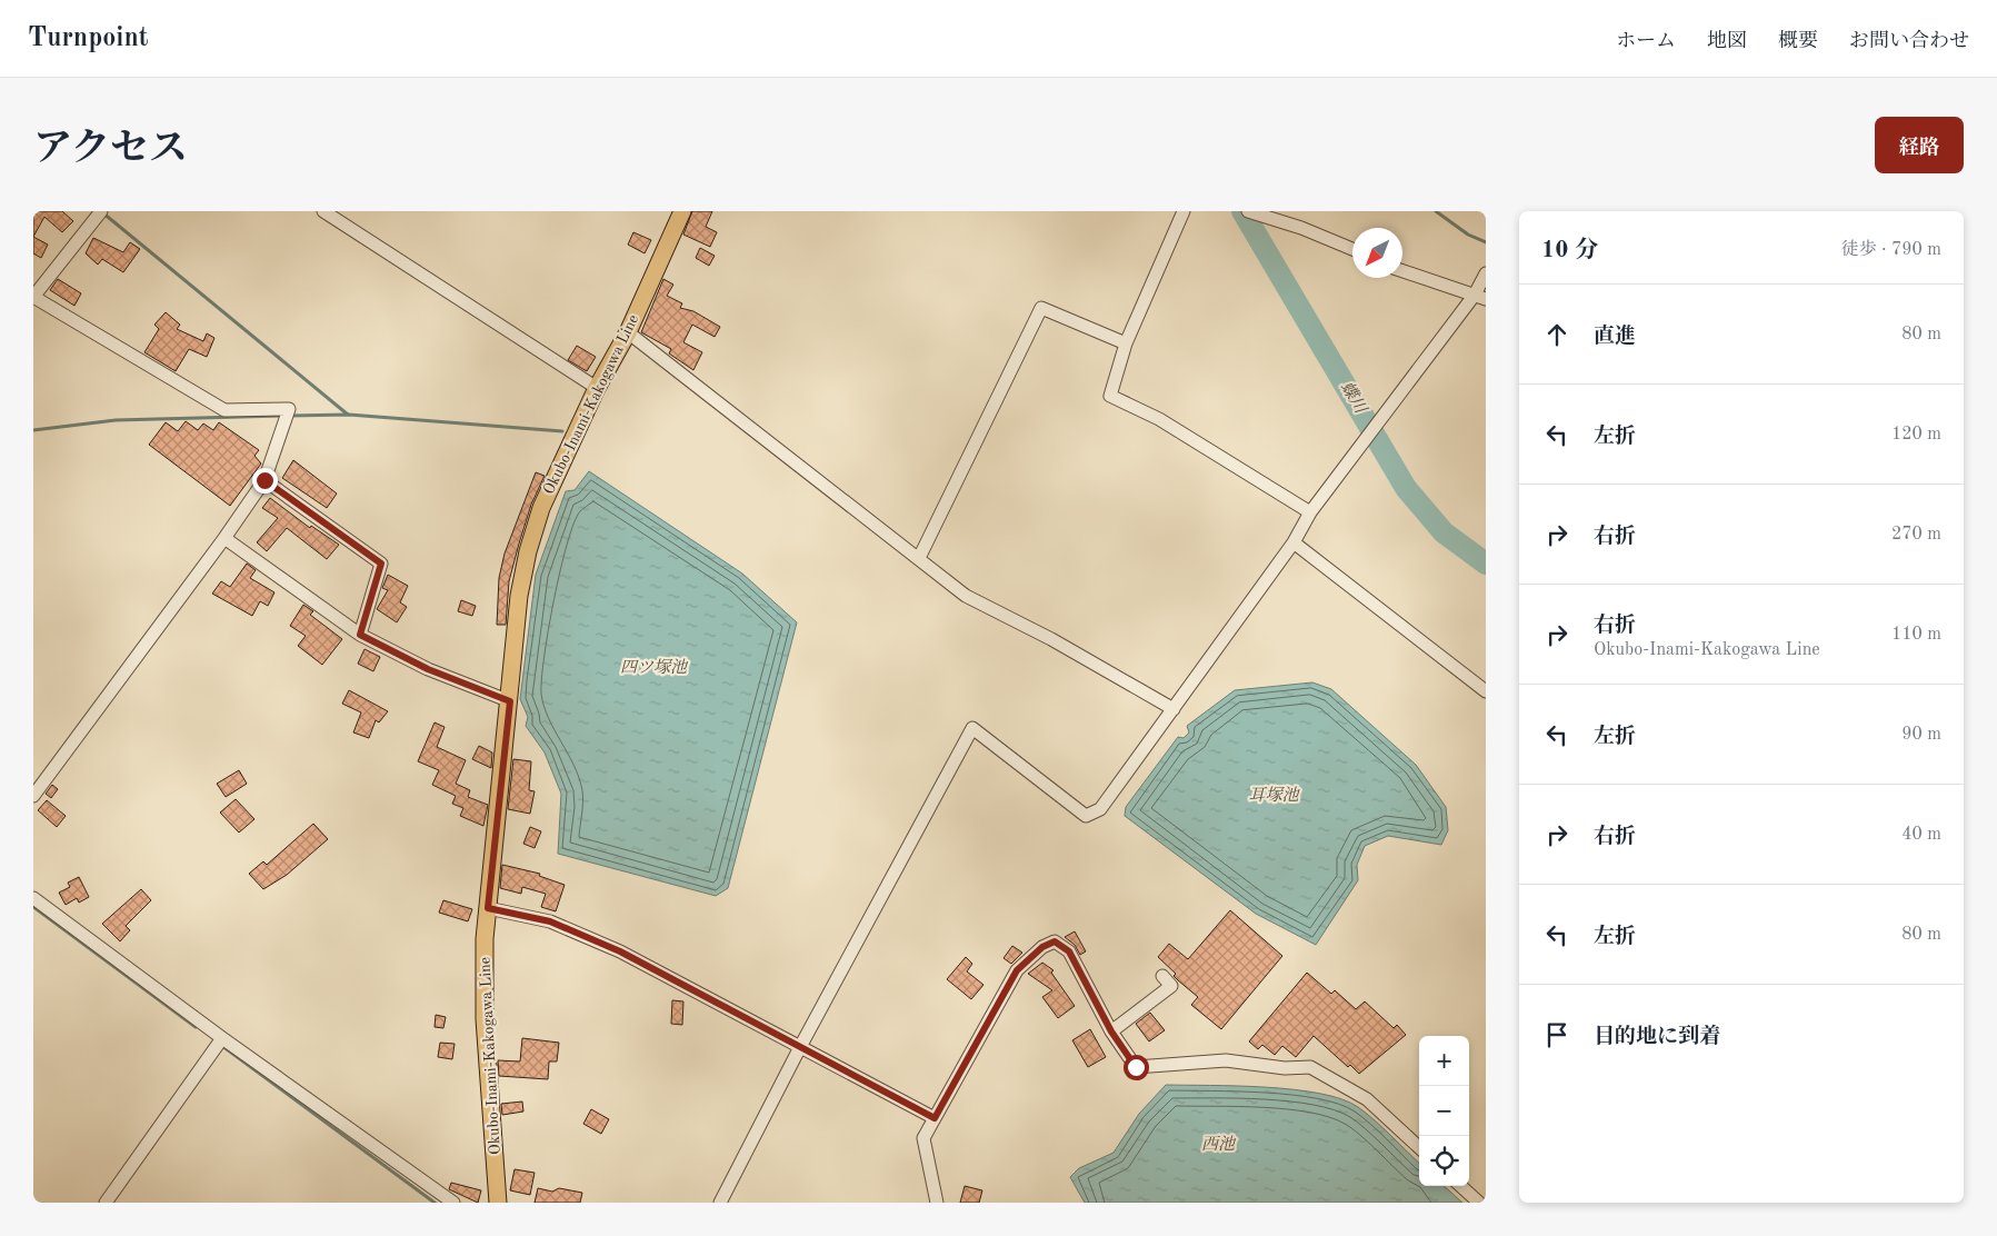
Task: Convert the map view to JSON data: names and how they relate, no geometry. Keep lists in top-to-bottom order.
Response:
{
  "streets": {
    "main road": ["Okubo-Inami-Kakogawa Line"]
  },
  "water": [
    "蝶川",
    "四ツ塚池",
    "耳塚池",
    "西池"
  ],
  "north": "bottom left",
  "page": {
    "header": "Turnpoint",
    "nav": [
      "ホーム",
      "地図",
      "概要",
      "お問い合わせ"
    ],
    "title": "アクセス",
    "buttons": "経路",
    "heading": ["10 分", "徒歩 · 790 m"],
    "list": [
      ["直進", "80 m"],
      ["左折", "120 m"],
      ["右折", "270 m"],
      ["右折", "Okubo-Inami-Kakogawa Line", "110 m"],
      ["左折", "90 m"],
      ["右折", "40 m"],
      ["左折", "80 m"],
      "目的地に到着"
    ],
    "map_buttons": ["+", "−"]
  }
}
